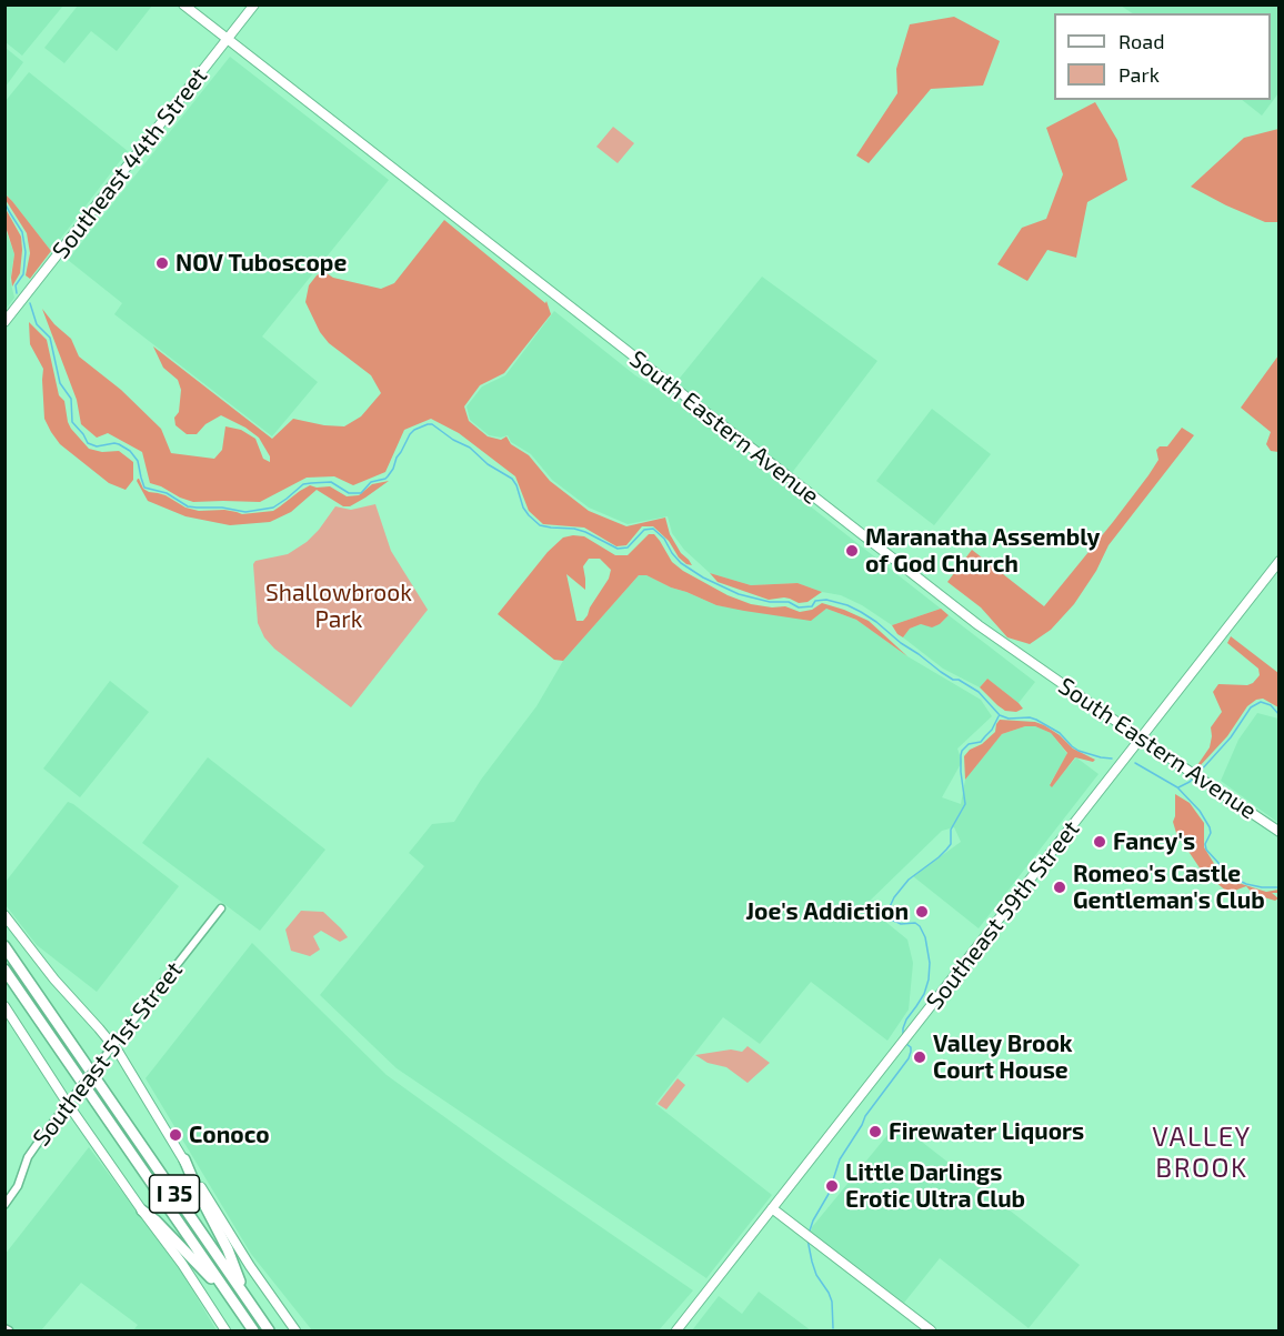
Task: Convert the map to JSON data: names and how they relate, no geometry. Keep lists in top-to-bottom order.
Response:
{
  "streets": {
    "highway": ["I 35"],
    "main road": ["Southeast 44th Street", "South Eastern Avenue", "Southeast 59th Street"],
    "street": ["Southeast 51st Street"]
  },
  "crossings": [
    ["Southeast 44th Street", "South Eastern Avenue"],
    ["South Eastern Avenue", "Southeast 59th Street"]
  ],
  "districts": ["VALLEY BROOK"],
  "parks": ["Shallowbrook Park"],
  "places": [
    "NOV Tuboscope",
    "Maranatha Assembly of God Church",
    "Fancy's",
    "Romeo's Castle Gentleman's Club",
    "Joe's Addiction",
    "Valley Brook Court House",
    "Firewater Liquors",
    "Conoco",
    "Little Darlings Erotic Ultra Club"
  ],
  "legend": ["Road", "Park"]
}
